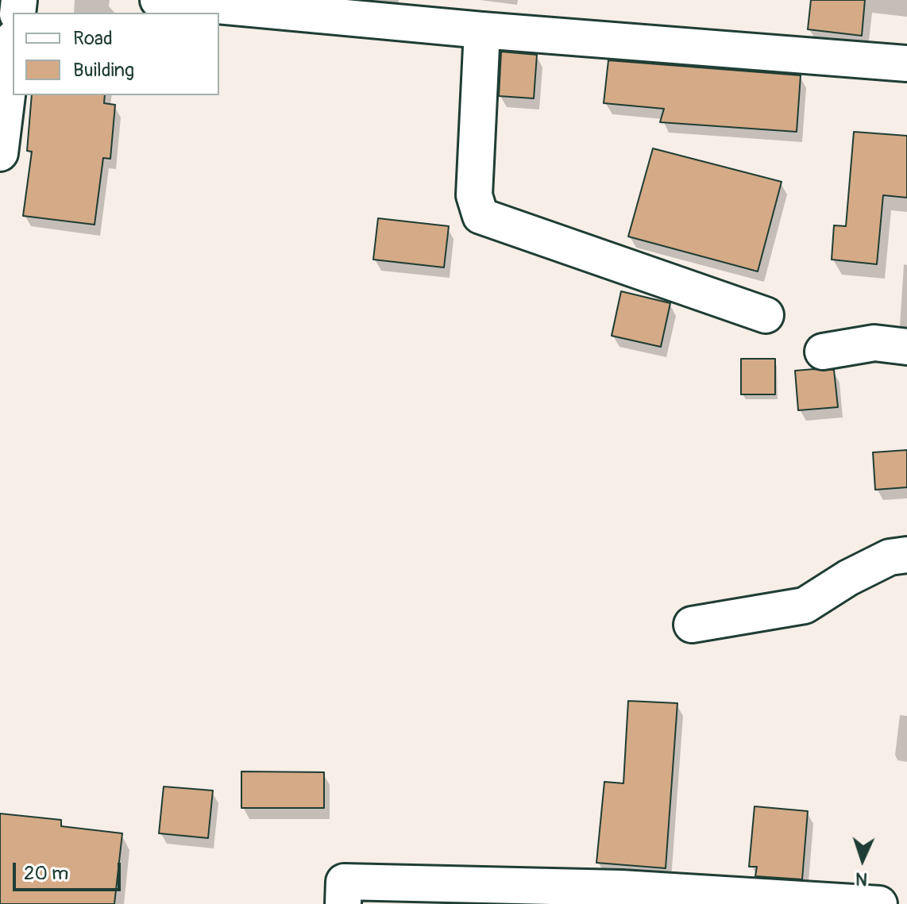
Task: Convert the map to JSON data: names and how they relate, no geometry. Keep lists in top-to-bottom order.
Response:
{
  "legend": ["Road", "Building"],
  "scale_bar": "20 m",
  "north": "bottom"
}
